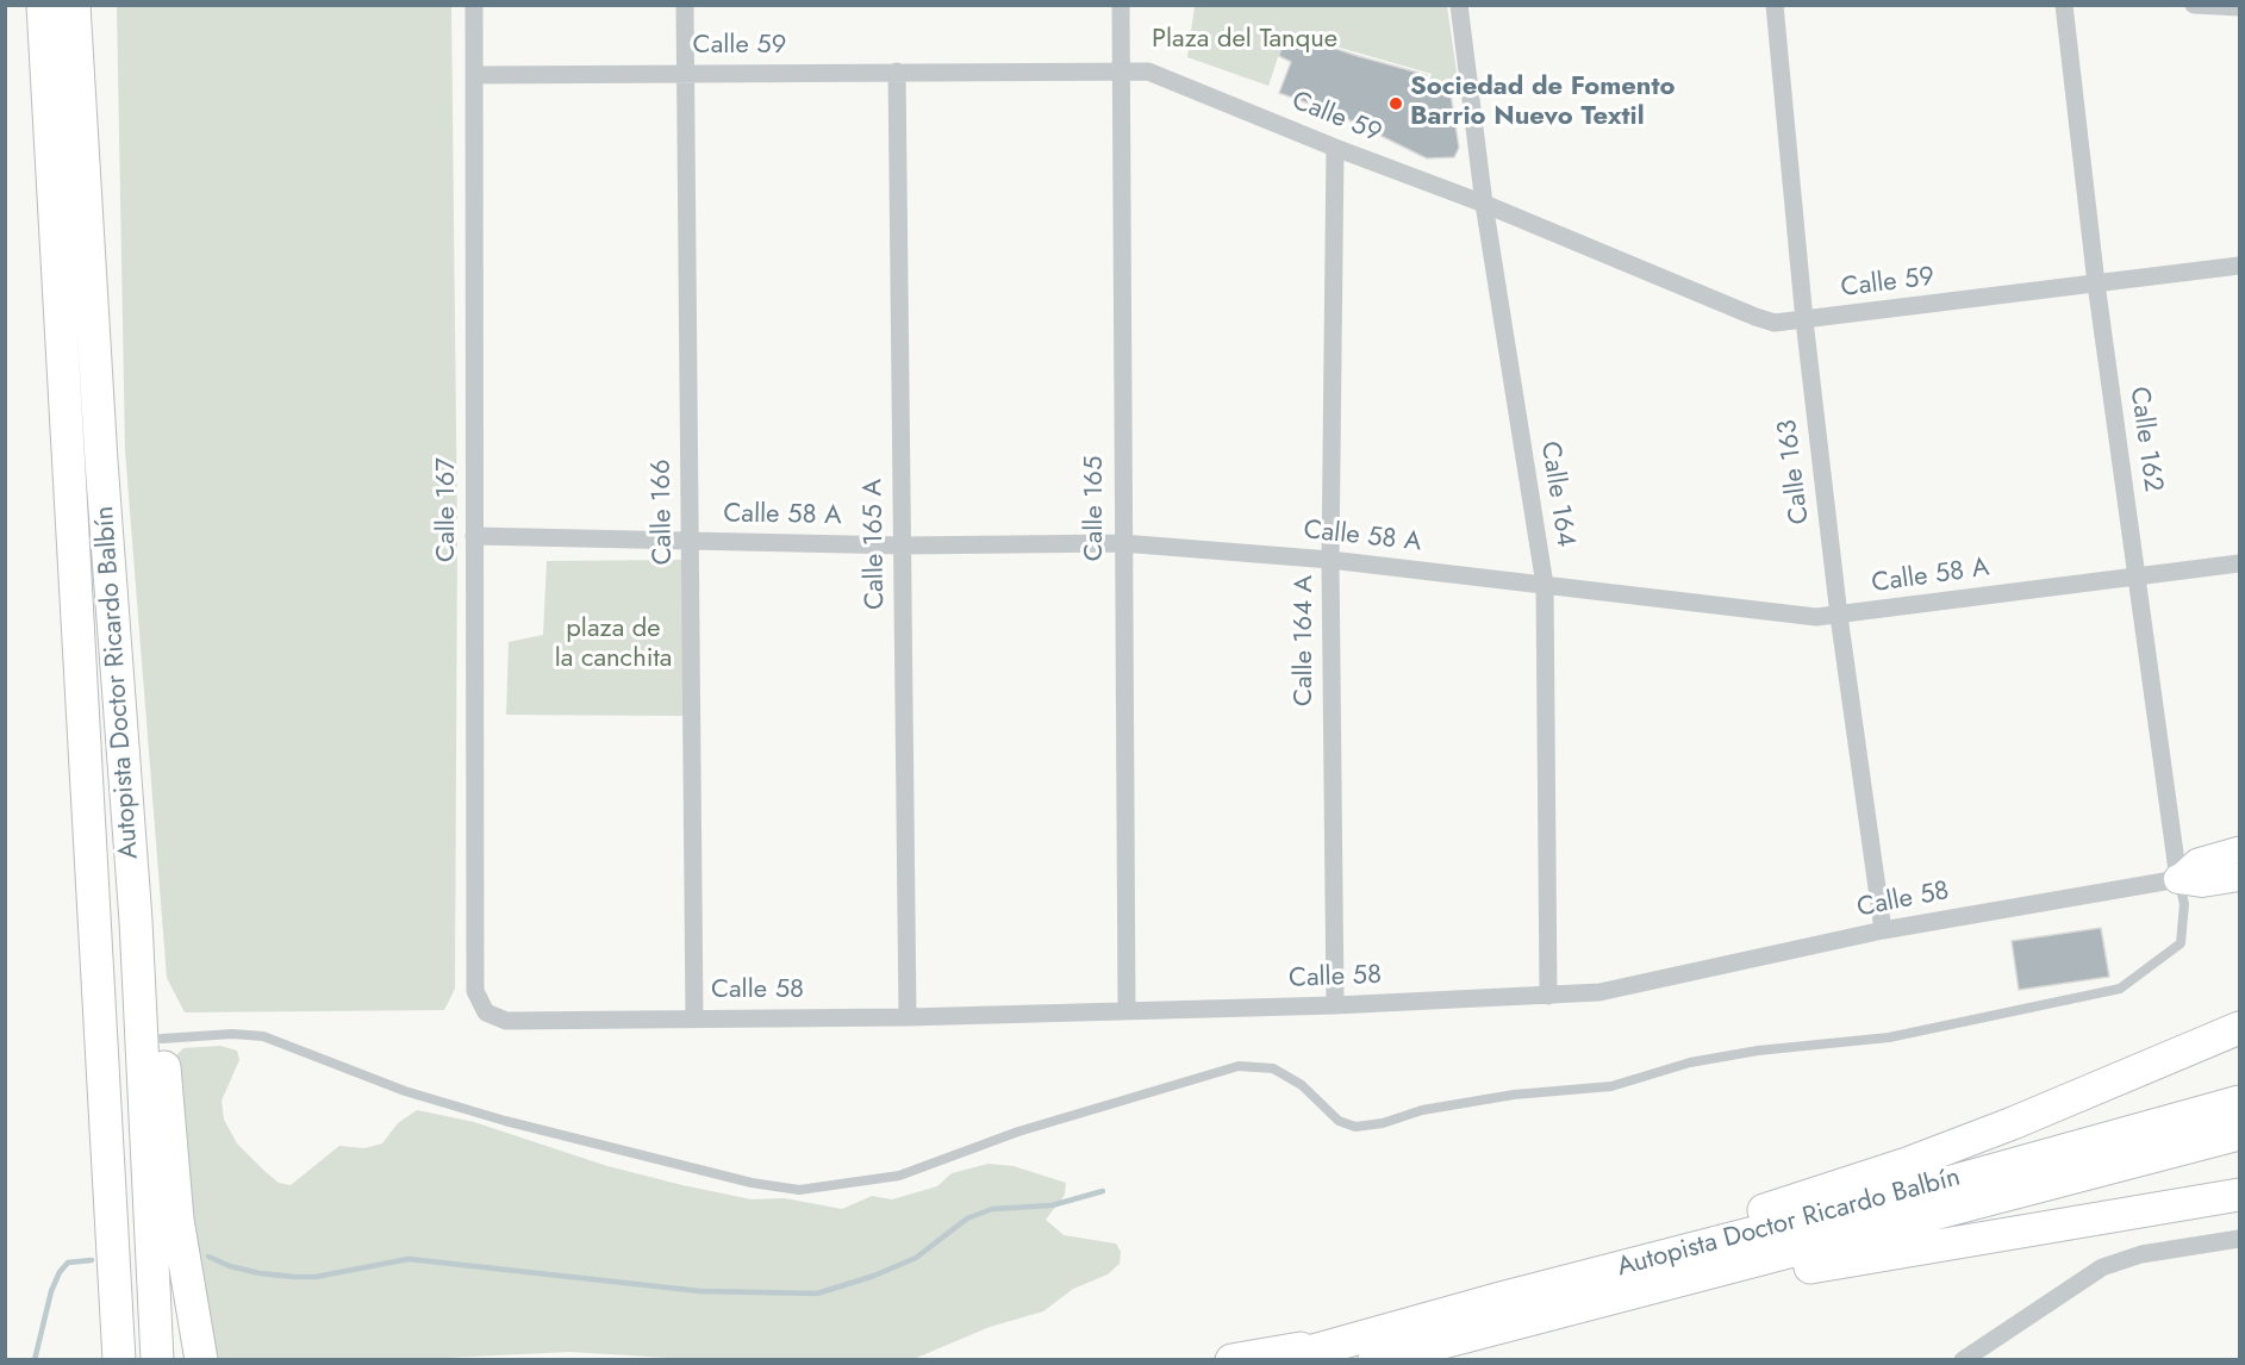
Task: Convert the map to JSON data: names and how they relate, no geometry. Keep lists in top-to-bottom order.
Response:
{
  "streets": {
    "highway": ["Autopista Doctor Ricardo Balbín"],
    "street": [
      "Calle 59",
      "Calle 162",
      "Calle 163",
      "Calle 164",
      "Calle 165",
      "Calle 167",
      "Calle 166",
      "Calle 58 A",
      "Calle 165 A",
      "Calle 164 A",
      "Calle 58"
    ]
  },
  "crossings": [
    ["Calle 59", "Calle 162"],
    ["Calle 59", "Calle 163"],
    ["Calle 59", "Calle 164"],
    ["Calle 59", "Calle 165"],
    ["Calle 59", "Calle 167"],
    ["Calle 59", "Calle 166"],
    ["Calle 59", "Calle 165 A"],
    ["Calle 59", "Calle 164 A"],
    ["Calle 162", "Calle 58 A"],
    ["Calle 162", "Calle 58"],
    ["Calle 163", "Calle 58 A"],
    ["Calle 163", "Calle 58"],
    ["Calle 164", "Calle 58 A"],
    ["Calle 164", "Calle 58"],
    ["Calle 165", "Calle 58 A"],
    ["Calle 165", "Calle 58"],
    ["Calle 167", "Calle 58 A"],
    ["Calle 167", "Calle 58"],
    ["Calle 166", "Calle 58 A"],
    ["Calle 166", "Calle 58"],
    ["Calle 58 A", "Calle 165 A"],
    ["Calle 58 A", "Calle 164 A"],
    ["Calle 165 A", "Calle 58"],
    ["Calle 164 A", "Calle 58"]
  ],
  "parks": ["Plaza del Tanque", "plaza de la canchita"],
  "places": ["Sociedad de Fomento Barrio Nuevo Textil"]
}
